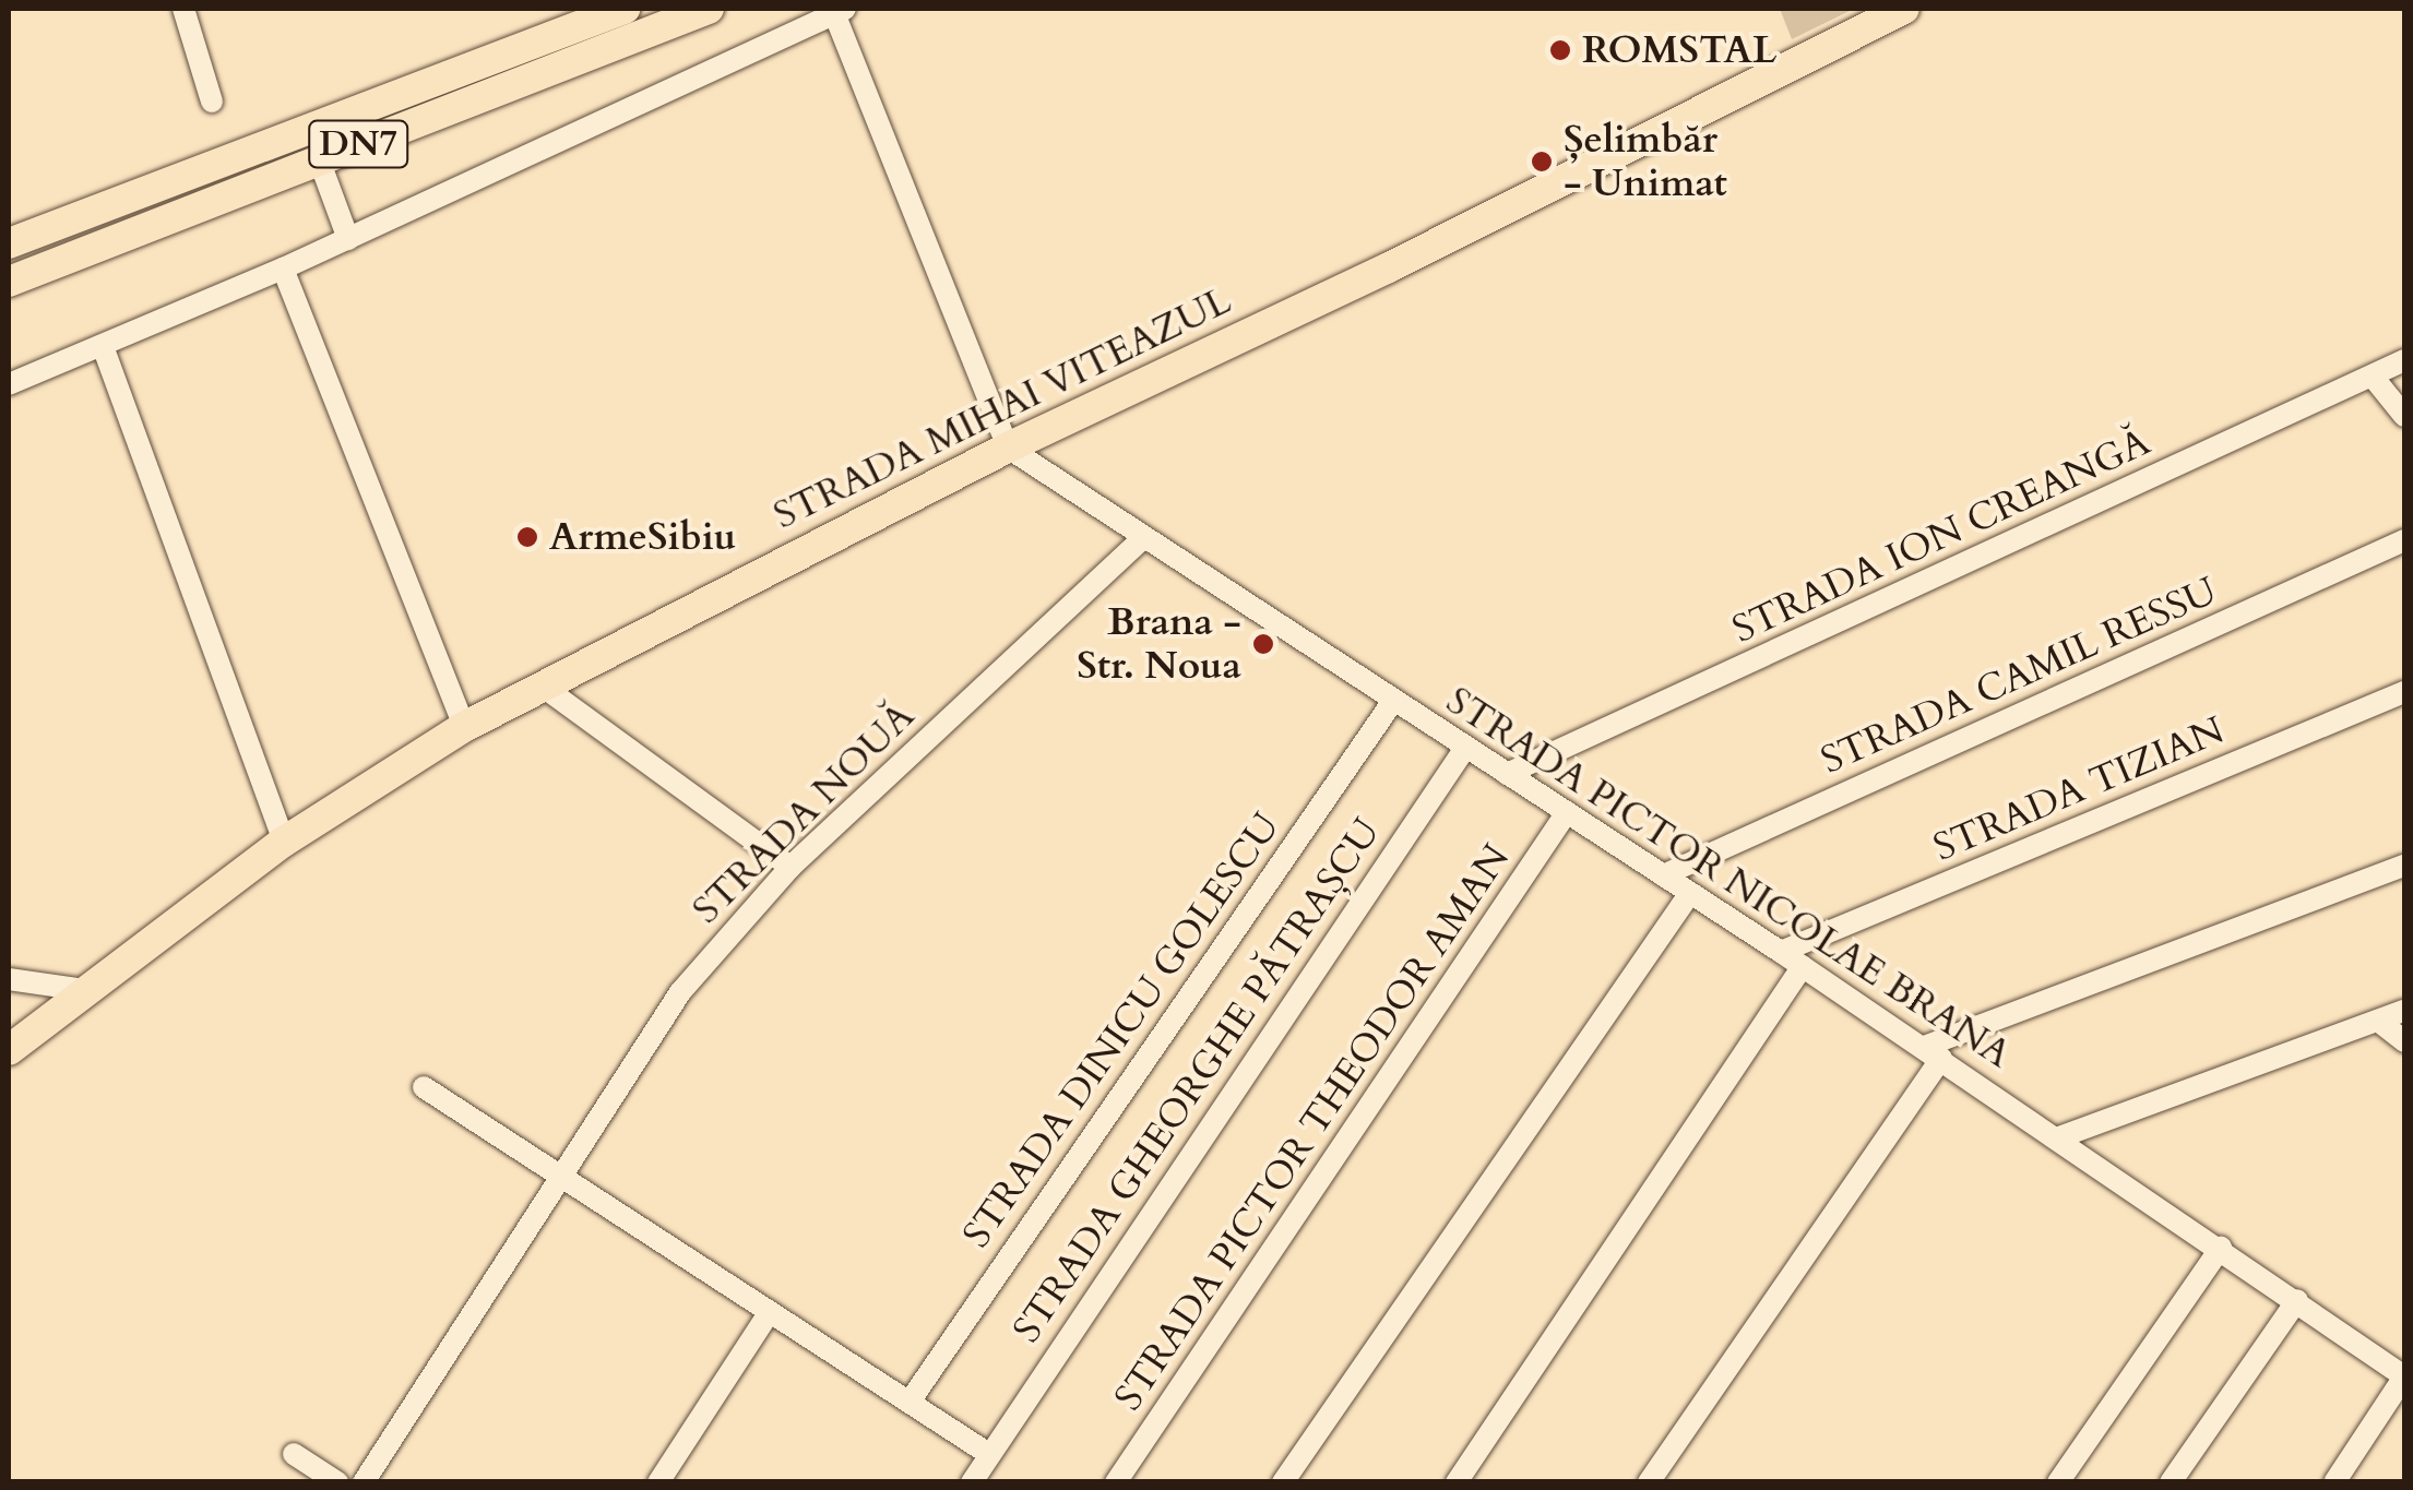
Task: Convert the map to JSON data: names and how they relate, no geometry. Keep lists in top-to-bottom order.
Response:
{
  "streets": {
    "main road": ["DN7", "STRADA MIHAI VITEAZUL"],
    "street": [
      "STRADA ION CREANGĂ",
      "STRADA CAMIL RESSU",
      "STRADA TIZIAN",
      "STRADA NOUĂ",
      "STRADA PICTOR NICOLAE BRANA",
      "STRADA DINICU GOLESCU",
      "STRADA GHEORGHE PĂTRAȘCU",
      "STRADA PICTOR THEODOR AMAN"
    ]
  },
  "crossings": [
    ["STRADA MIHAI VITEAZUL", "STRADA PICTOR NICOLAE BRANA"],
    ["STRADA ION CREANGĂ", "STRADA PICTOR NICOLAE BRANA"],
    ["STRADA CAMIL RESSU", "STRADA PICTOR NICOLAE BRANA"],
    ["STRADA TIZIAN", "STRADA PICTOR NICOLAE BRANA"],
    ["STRADA NOUĂ", "STRADA PICTOR NICOLAE BRANA"],
    ["STRADA PICTOR NICOLAE BRANA", "STRADA DINICU GOLESCU"],
    ["STRADA PICTOR NICOLAE BRANA", "STRADA GHEORGHE PĂTRAȘCU"],
    ["STRADA PICTOR NICOLAE BRANA", "STRADA PICTOR THEODOR AMAN"]
  ],
  "places": [
    "ROMSTAL",
    "Șelimbăr - Unimat",
    "ArmeSibiu",
    "Brana - Str. Noua"
  ]
}
